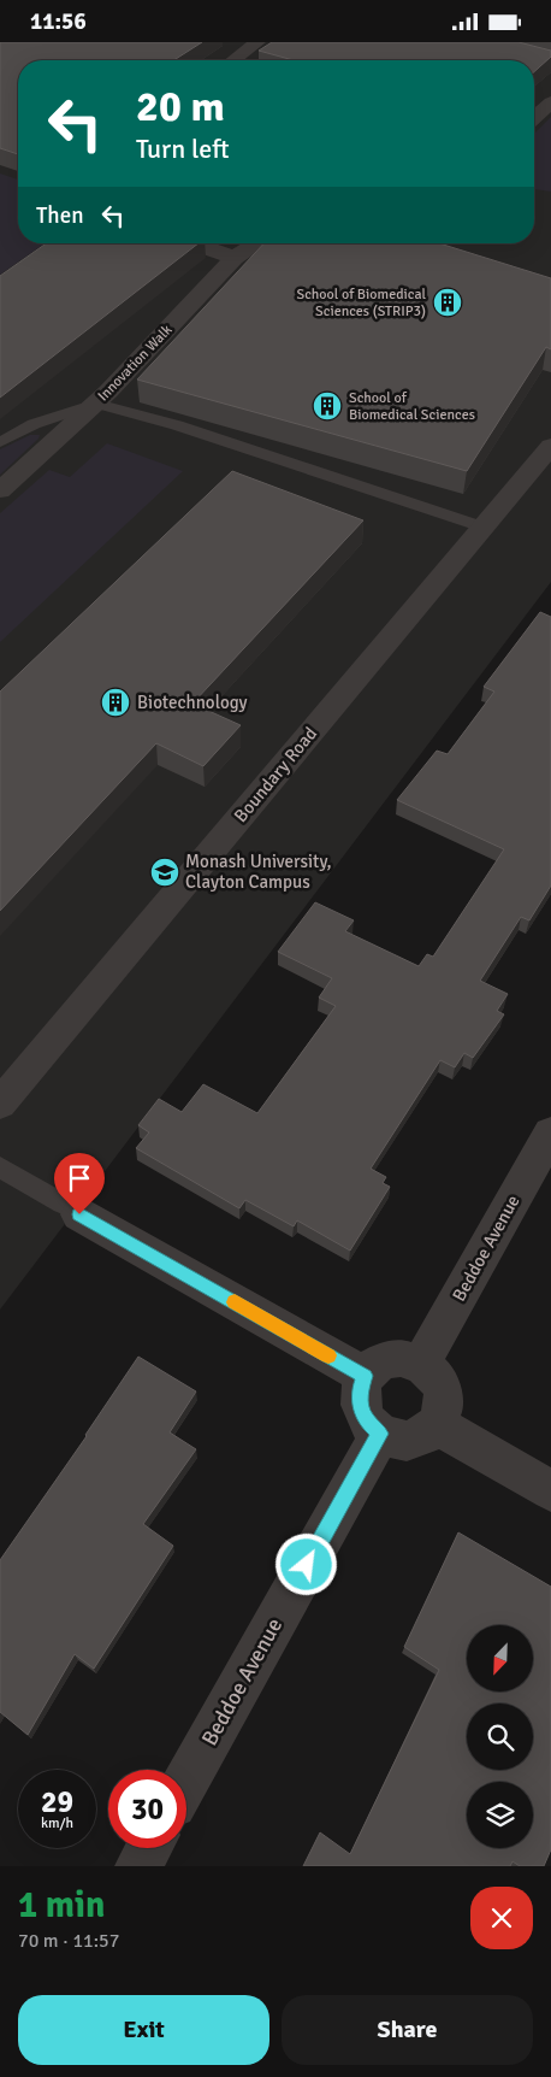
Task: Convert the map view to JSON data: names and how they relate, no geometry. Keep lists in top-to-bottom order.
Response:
{
  "streets": {
    "street": ["Innovation Walk", "Boundary Road", "Beddoe Avenue"]
  },
  "places": {
    "building": ["School of Biomedical Sciences (STRIP3)", "School of Biomedical Sciences", "Biotechnology"],
    "school or university": ["Monash University, Clayton Campus"]
  },
  "north": "bottom left",
  "page": {
    "status": "11:56",
    "turn": ["20 m", "Turn left"],
    "then": "Then",
    "speed": "29 km/h",
    "limit": "30",
    "heading": ["1 min", "70 m · 11:57"],
    "buttons": ["Exit", "Share"]
  }
}
